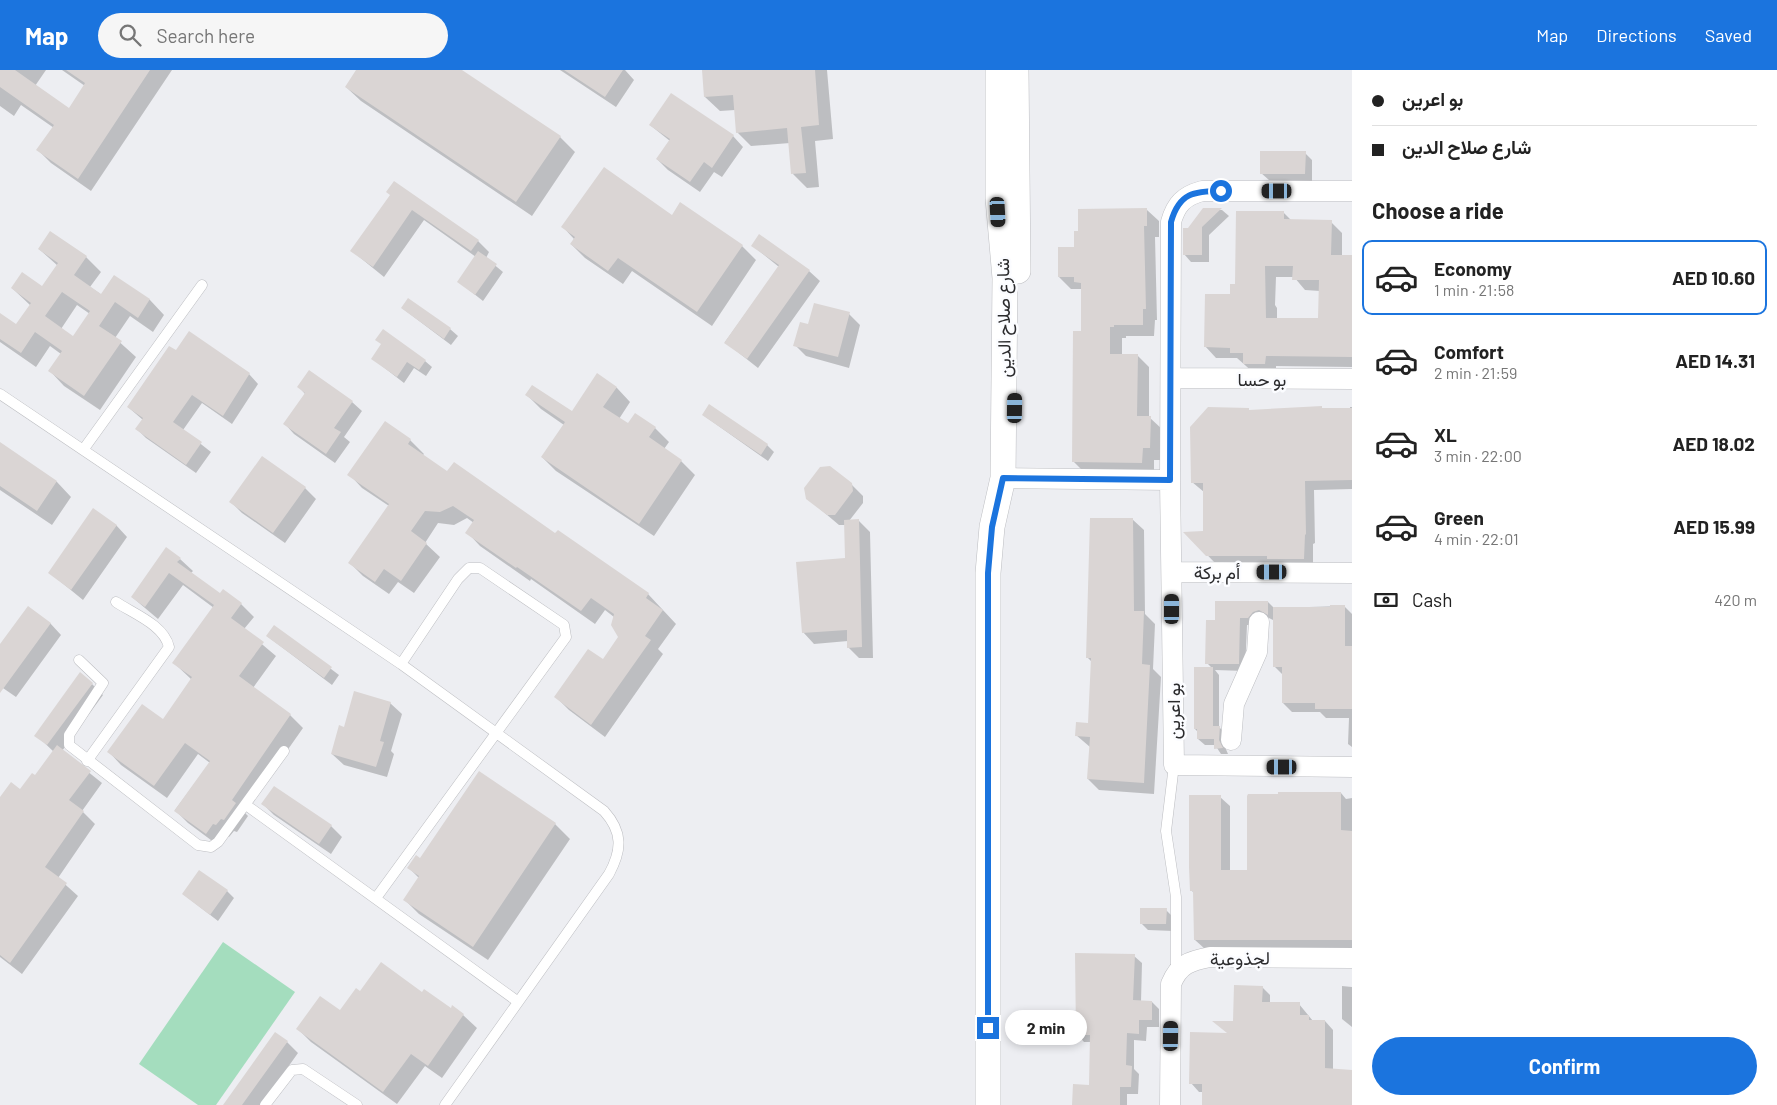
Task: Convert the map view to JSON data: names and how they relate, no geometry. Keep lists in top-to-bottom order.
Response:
{
  "streets": {
    "street": [
      "شارع صلاح الدين",
      "بو حسا",
      "أم بركة",
      "بو اعرين",
      "لجذوعية"
    ]
  },
  "crossings": [
    ["بو حسا", "بو اعرين"],
    ["أم بركة", "بو اعرين"]
  ],
  "page": {
    "header": "Map",
    "search": "Search here",
    "nav": ["Map", "Directions", "Saved"],
    "banner": ["بو اعرين", "شارع صلاح الدين"],
    "heading": "Choose a ride",
    "list": [
      {
        "name": "Economy",
        "note": "1 min · 21:58",
        "value": "AED 10.60"
      },
      {
        "name": "Comfort",
        "note": "2 min · 21:59",
        "value": "AED 14.31"
      },
      {
        "name": "XL",
        "note": "3 min · 22:00",
        "value": "AED 18.02"
      },
      {
        "name": "Green",
        "note": "4 min · 22:01",
        "value": "AED 15.99"
      }
    ],
    "pay": ["Cash", "420 m"],
    "bubble": "2 min",
    "buttons": "Confirm"
  }
}
